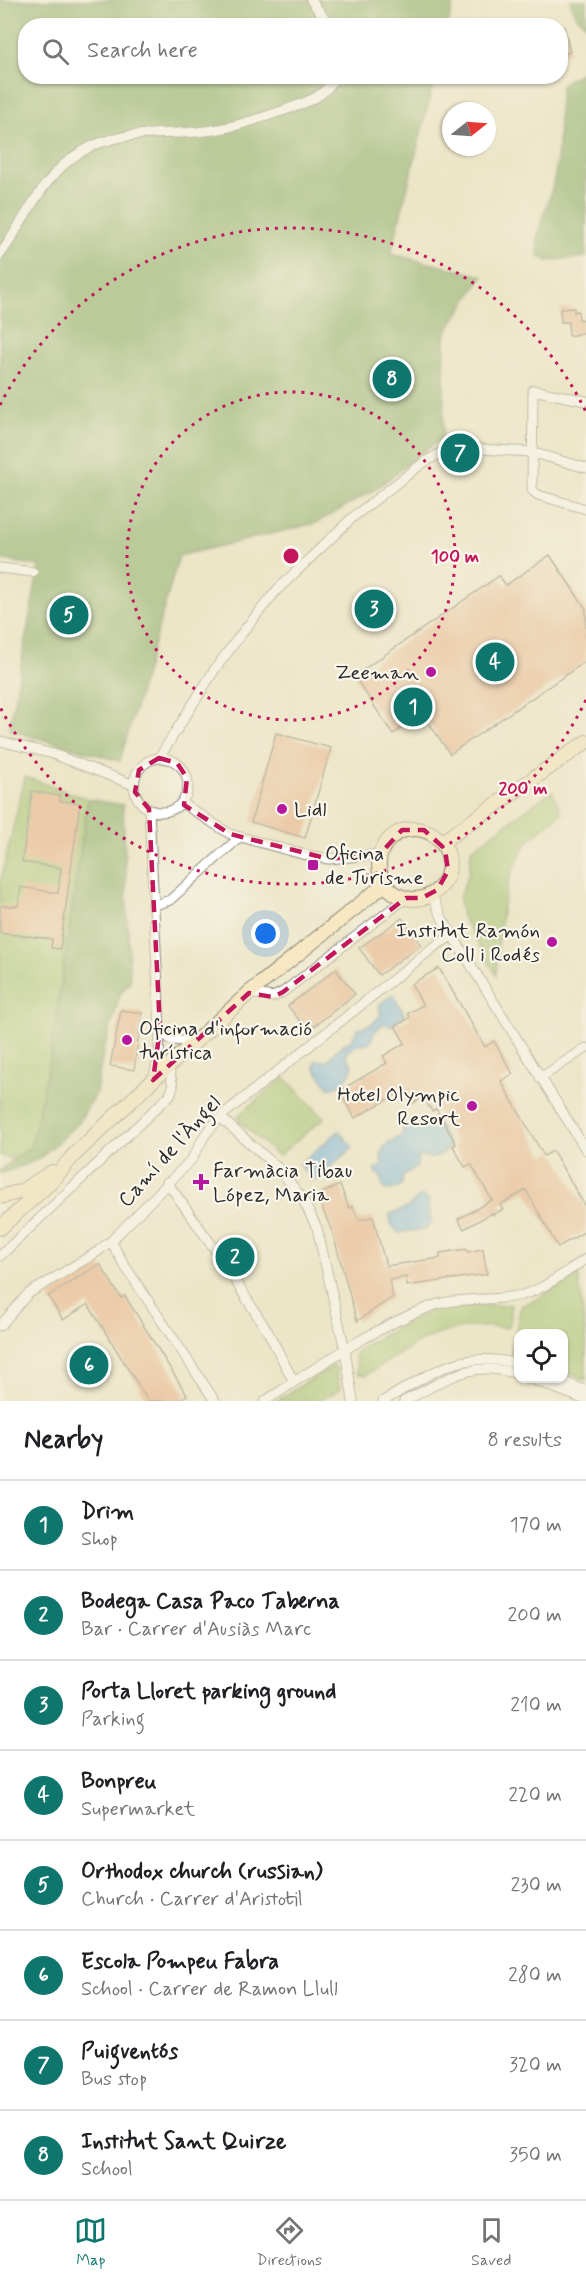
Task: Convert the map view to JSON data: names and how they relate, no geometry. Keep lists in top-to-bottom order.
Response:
{
  "streets": {
    "street": ["Camí de l'Àngel"]
  },
  "places": {
    "other": [
      "Zeeman",
      "Lidl",
      "Institut Ramón Coll i Rodés",
      "Oficina d'informació turística",
      "Hotel Olympic Resort"
    ],
    "transit": ["Oficina de Turisme"],
    "health": ["Farmàcia Tibau López, Maria"]
  },
  "north": "right",
  "page": {
    "search": "Search here",
    "pins": [
      "8",
      "7",
      "3",
      "5",
      "4",
      "1",
      "2",
      "6"
    ],
    "heading": ["Nearby", "8 results"],
    "list": [
      {
        "mark": "1",
        "name": "Drim",
        "note": "Shop",
        "value": "170 m"
      },
      {
        "mark": "2",
        "name": "Bodega Casa Paco Taberna",
        "note": "Bar · Carrer d'Ausiàs Marc",
        "value": "200 m"
      },
      {
        "mark": "3",
        "name": "Porta Lloret parking ground",
        "note": "Parking",
        "value": "210 m"
      },
      {
        "mark": "4",
        "name": "Bonpreu",
        "note": "Supermarket",
        "value": "220 m"
      },
      {
        "mark": "5",
        "name": "Orthodox church (russian)",
        "note": "Church · Carrer d'Aristotil",
        "value": "230 m"
      },
      {
        "mark": "6",
        "name": "Escola Pompeu Fabra",
        "note": "School · Carrer de Ramon Llull",
        "value": "280 m"
      },
      {
        "mark": "7",
        "name": "Puigventós",
        "note": "Bus stop",
        "value": "320 m"
      },
      {
        "mark": "8",
        "name": "Institut Sant Quirze",
        "note": "School",
        "value": "350 m"
      }
    ],
    "nav": ["Map", "Directions", "Saved"]
  },
  "rings": ["100 m", "200 m"]
}
